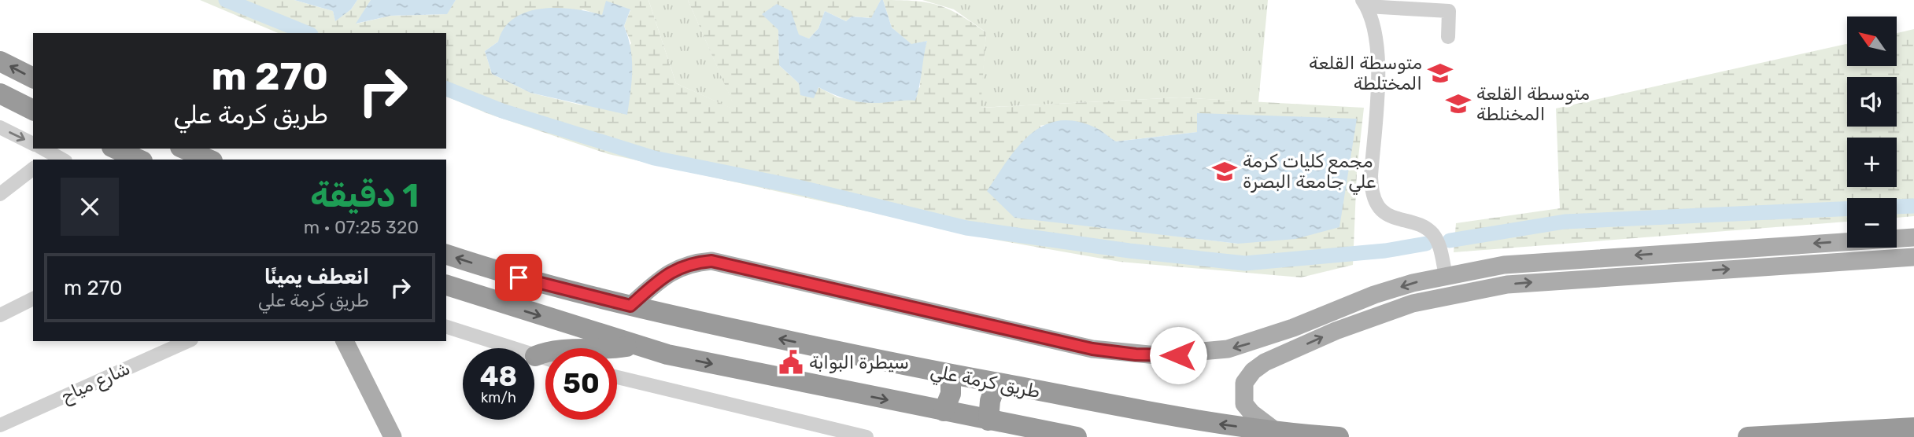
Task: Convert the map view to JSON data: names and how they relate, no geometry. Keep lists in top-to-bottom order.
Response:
{
  "streets": {
    "highway": ["طريق كرمة علي"],
    "street": ["شارع مياح"]
  },
  "places": {
    "school or university": ["متوسطة القلعة المختلطة", "متوسطة القلعة المخنلطة", "مجمع كليات كرمة علي جامعة البصرة"],
    "public building": ["سيطرة البوابة"]
  },
  "north": "top left",
  "page": {
    "map_buttons": ["+", "−"],
    "turn": ["270 m", "طريق كرمة علي"],
    "heading": ["1 دقيقة", "320 m · 07:25"],
    "list": [
      {
        "name": "انعطف يمينًا",
        "note": "طريق كرمة علي",
        "value": "270 m"
      }
    ],
    "speed": "48 km/h",
    "limit": "50"
  }
}
